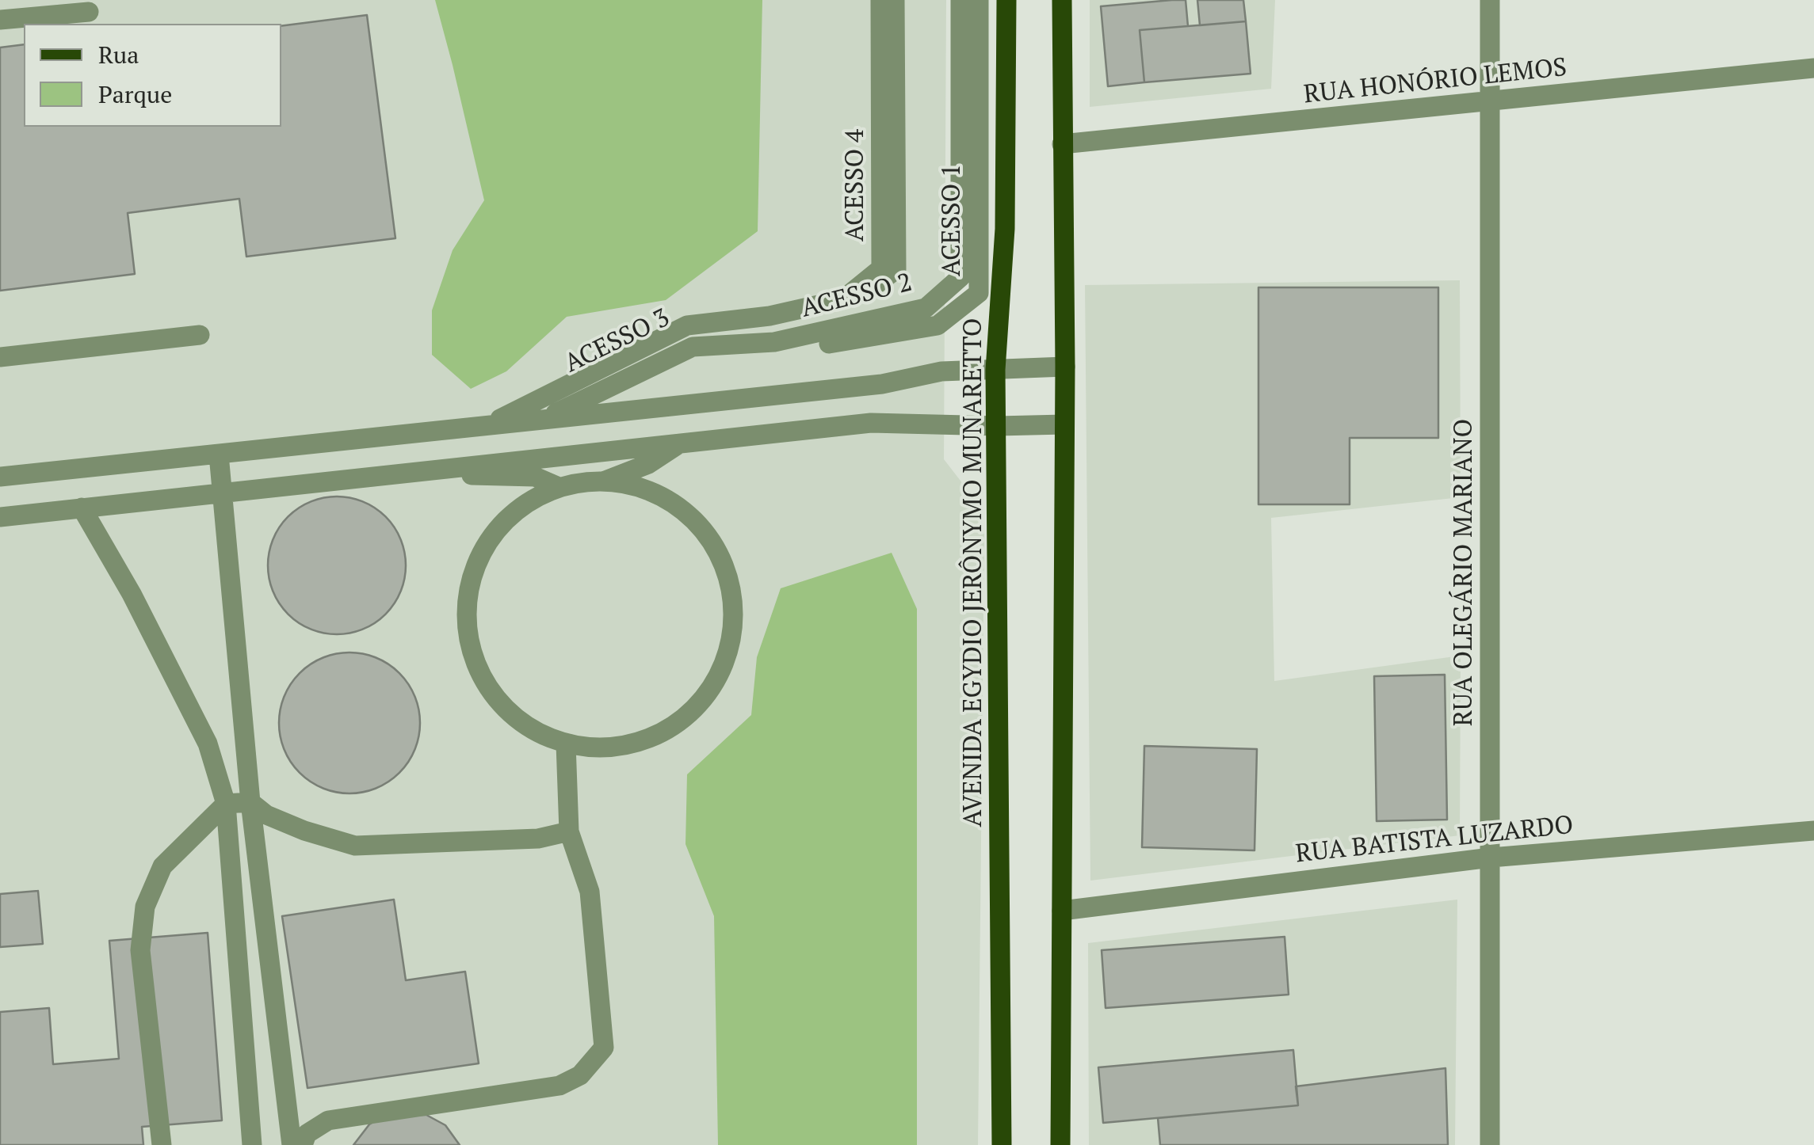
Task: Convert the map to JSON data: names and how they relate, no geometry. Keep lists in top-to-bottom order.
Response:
{
  "streets": {
    "main road": ["AVENIDA EGYDIO JERÔNYMO MUNARETTO"],
    "street": [
      "RUA HONÓRIO LEMOS",
      "ACESSO 4",
      "ACESSO 1",
      "ACESSO 2",
      "ACESSO 3",
      "RUA OLEGÁRIO MARIANO",
      "RUA BATISTA LUZARDO"
    ]
  },
  "crossings": [
    ["RUA HONÓRIO LEMOS", "RUA OLEGÁRIO MARIANO"],
    ["RUA OLEGÁRIO MARIANO", "RUA BATISTA LUZARDO"]
  ],
  "legend": ["Rua", "Parque"]
}
